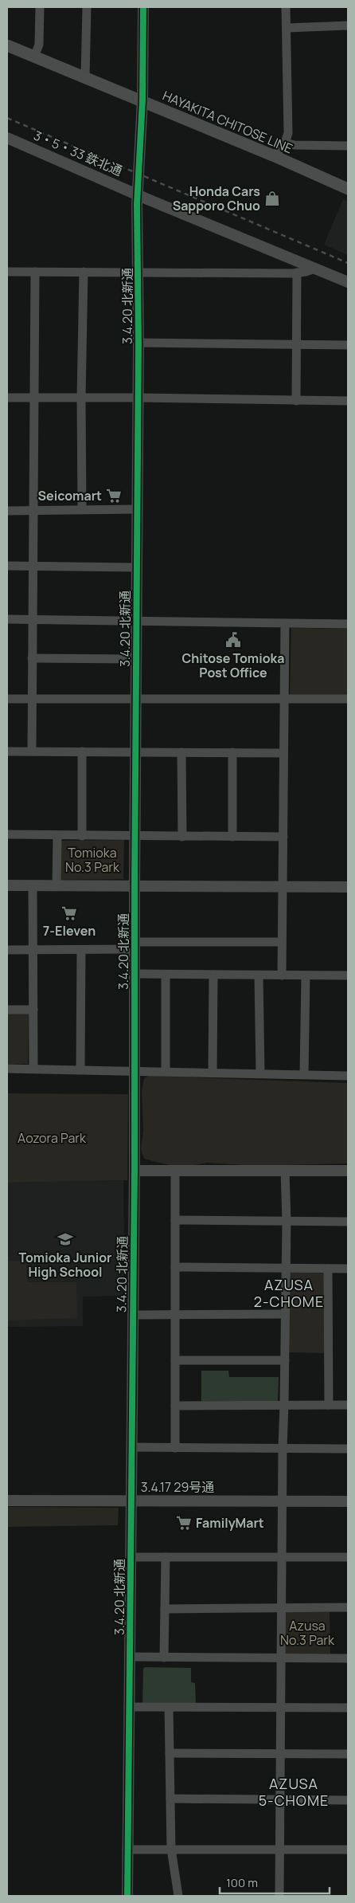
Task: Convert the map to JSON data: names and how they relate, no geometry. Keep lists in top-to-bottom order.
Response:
{
  "streets": {
    "main road": ["HAYAKITA CHITOSE LINE"],
    "street": ["3・5・33 鉄北通", "3.4.20 北新通", "3.4.17 29号通"]
  },
  "crossings": [
    ["HAYAKITA CHITOSE LINE", "3.4.20 北新通"],
    ["3・5・33 鉄北通", "3.4.20 北新通"],
    ["3.4.20 北新通", "3.4.17 29号通"]
  ],
  "districts": ["AZUSA 2-CHOME", "AZUSA 5-CHOME"],
  "parks": ["Tomioka No.3 Park", "Aozora Park", "Azusa No.3 Park"],
  "places": {
    "shop": ["Honda Cars Sapporo Chuo"],
    "supermarket": ["Seicomart", "7-Eleven", "FamilyMart"],
    "public building": ["Chitose Tomioka Post Office"],
    "school or university": ["Tomioka Junior High School"]
  },
  "scale_bar": "100 m"
}
